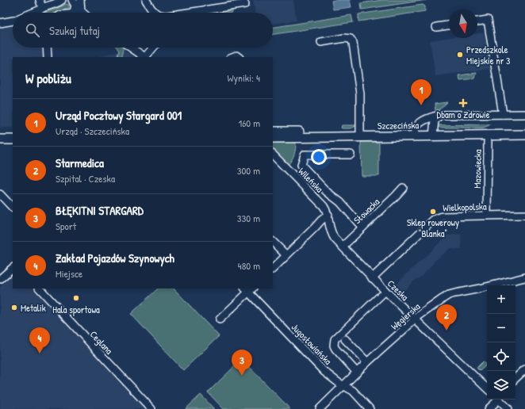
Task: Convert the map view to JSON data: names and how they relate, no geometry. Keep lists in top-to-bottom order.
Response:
{
  "streets": {
    "main road": ["Szczecińska"],
    "street": [
      "Mazowiecka",
      "Wileńska",
      "Wielkopolska",
      "Słowacka",
      "Czeska",
      "Węgierska",
      "Ceglana",
      "Jugosłowiańska"
    ]
  },
  "crossings": [
    ["Mazowiecka", "Wielkopolska"],
    ["Wileńska", "Czeska"],
    ["Wielkopolska", "Czeska"],
    ["Słowacka", "Czeska"],
    ["Czeska", "Węgierska"],
    ["Węgierska", "Jugosłowiańska"]
  ],
  "places": {
    "other": [
      "Przedszkole Miejskie nr 3",
      "Sklep rowerowy \"Blanka\"",
      "Hala sportowa",
      "Metalik"
    ],
    "health": ["Dbam o Zdrowie"]
  },
  "north": "bottom",
  "page": {
    "search": "Szukaj tutaj",
    "heading": ["W pobliżu", "Wyniki: 4"],
    "pins": [
      "1",
      "2",
      "4",
      "3"
    ],
    "list": [
      {
        "mark": "1",
        "name": "Urząd Pocztowy Stargard 001",
        "note": "Urząd · Szczecińska",
        "value": "160 m"
      },
      {
        "mark": "2",
        "name": "Starmedica",
        "note": "Szpital · Czeska",
        "value": "300 m"
      },
      {
        "mark": "3",
        "name": "BŁĘKITNI STARGARD",
        "note": "Sport",
        "value": "330 m"
      },
      {
        "mark": "4",
        "name": "Zakład Pojazdów Szynowych",
        "note": "Miejsce",
        "value": "480 m"
      }
    ],
    "map_buttons": ["+", "−"]
  }
}
